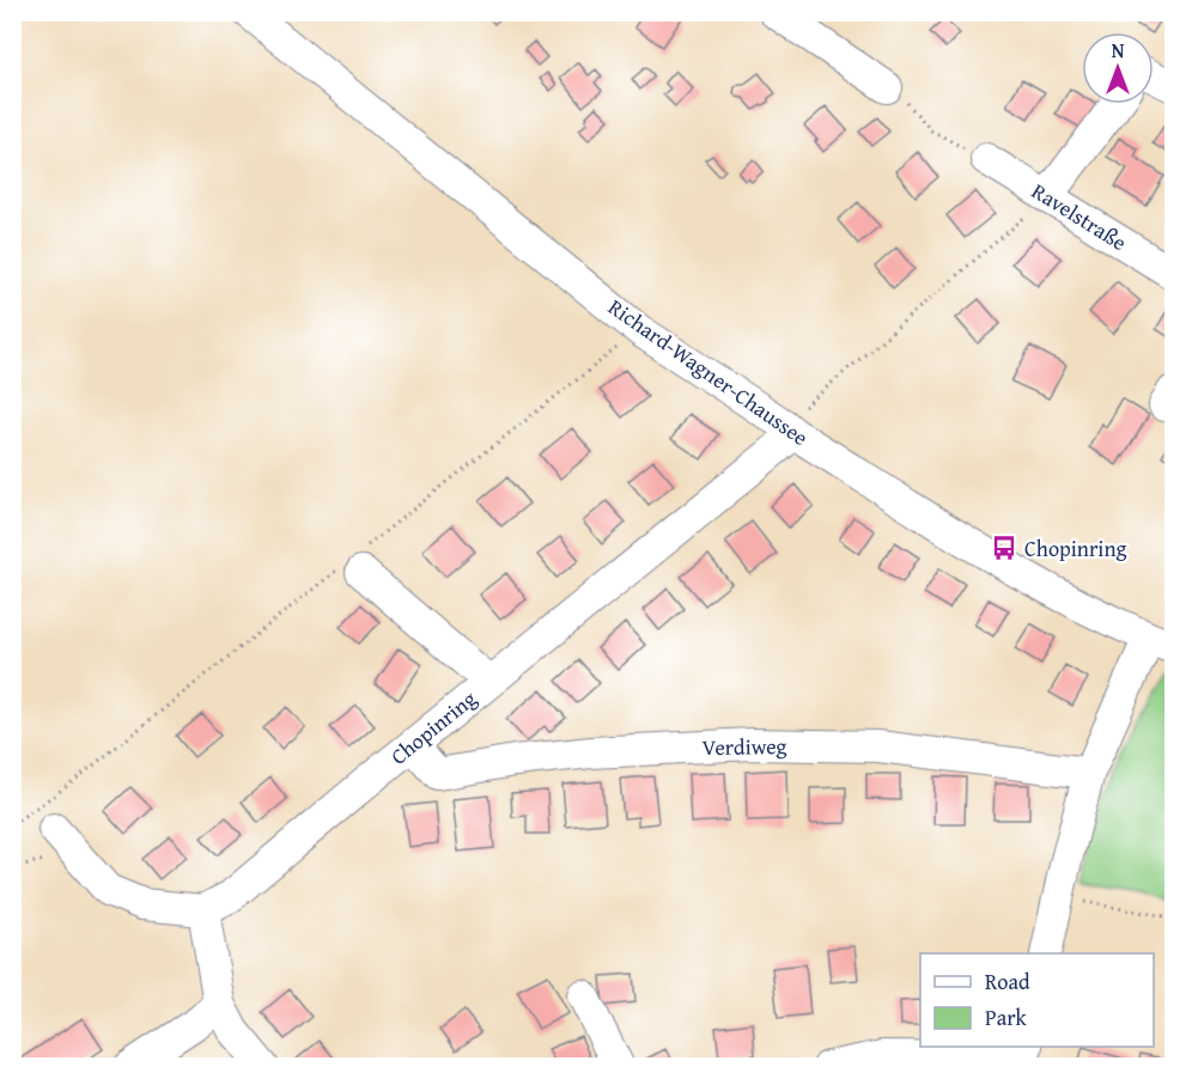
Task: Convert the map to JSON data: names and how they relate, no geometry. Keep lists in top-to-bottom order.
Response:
{
  "streets": {
    "street": [
      "Ravelstraße",
      "Richard-Wagner-Chaussee",
      "Chopinring",
      "Verdiweg"
    ]
  },
  "crossings": [
    ["Richard-Wagner-Chaussee", "Chopinring"],
    ["Chopinring", "Verdiweg"]
  ],
  "places": {
    "bus stop": ["Chopinring"]
  },
  "legend": ["Road", "Park"],
  "north": "top"
}
